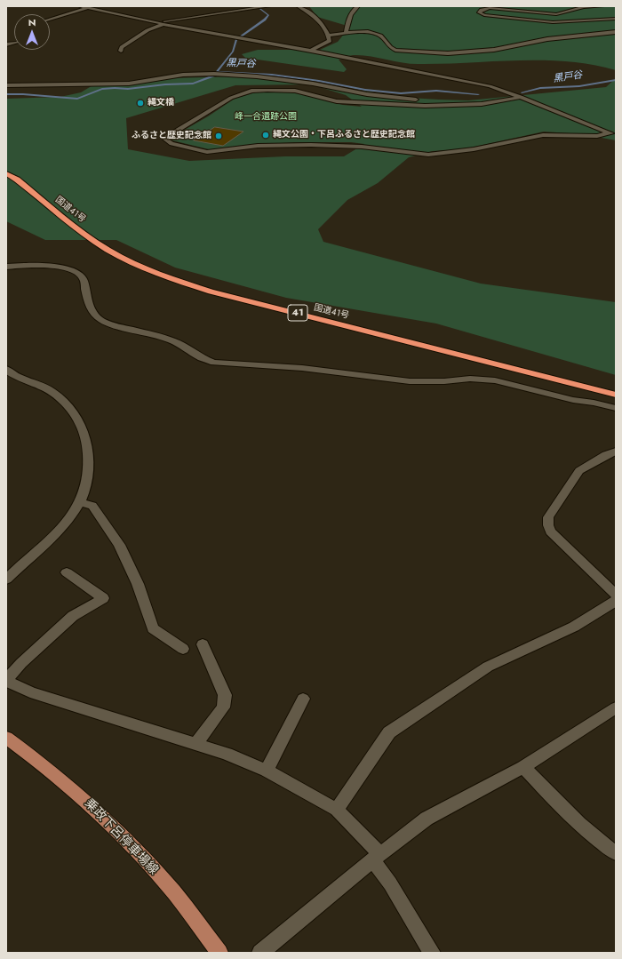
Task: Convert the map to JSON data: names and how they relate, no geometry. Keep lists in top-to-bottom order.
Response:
{
  "streets": {
    "highway": ["国道41号", "41"],
    "main road": ["乗政下呂停車場線"]
  },
  "water": ["黒戸谷"],
  "parks": ["峰一合遺跡公園"],
  "places": ["縄文橋", "縄文公園・下呂ふるさと歴史記念館", "ふるさと歴史記念館"],
  "north": "top"
}
